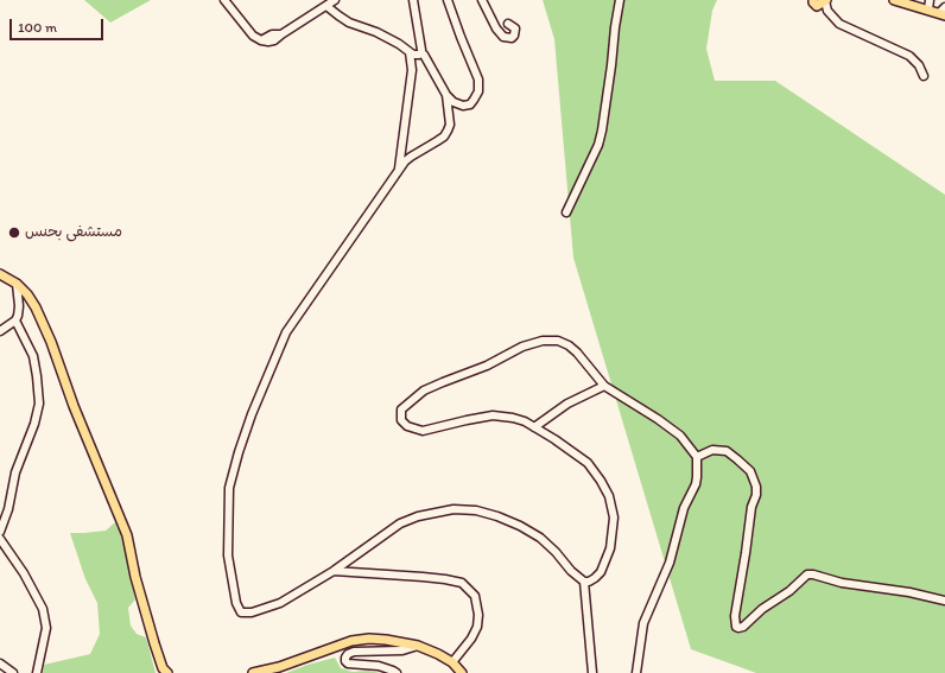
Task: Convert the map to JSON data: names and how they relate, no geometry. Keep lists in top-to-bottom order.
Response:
{
  "places": ["مستشفى بحنس"],
  "scale_bar": "100 m"
}
